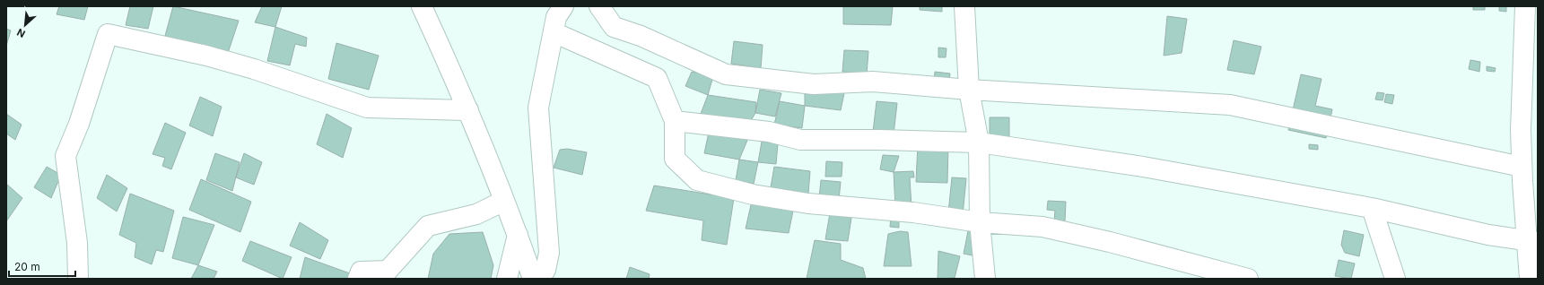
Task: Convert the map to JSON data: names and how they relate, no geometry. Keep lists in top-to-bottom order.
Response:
{
  "scale_bar": "20 m",
  "north": "bottom left"
}
